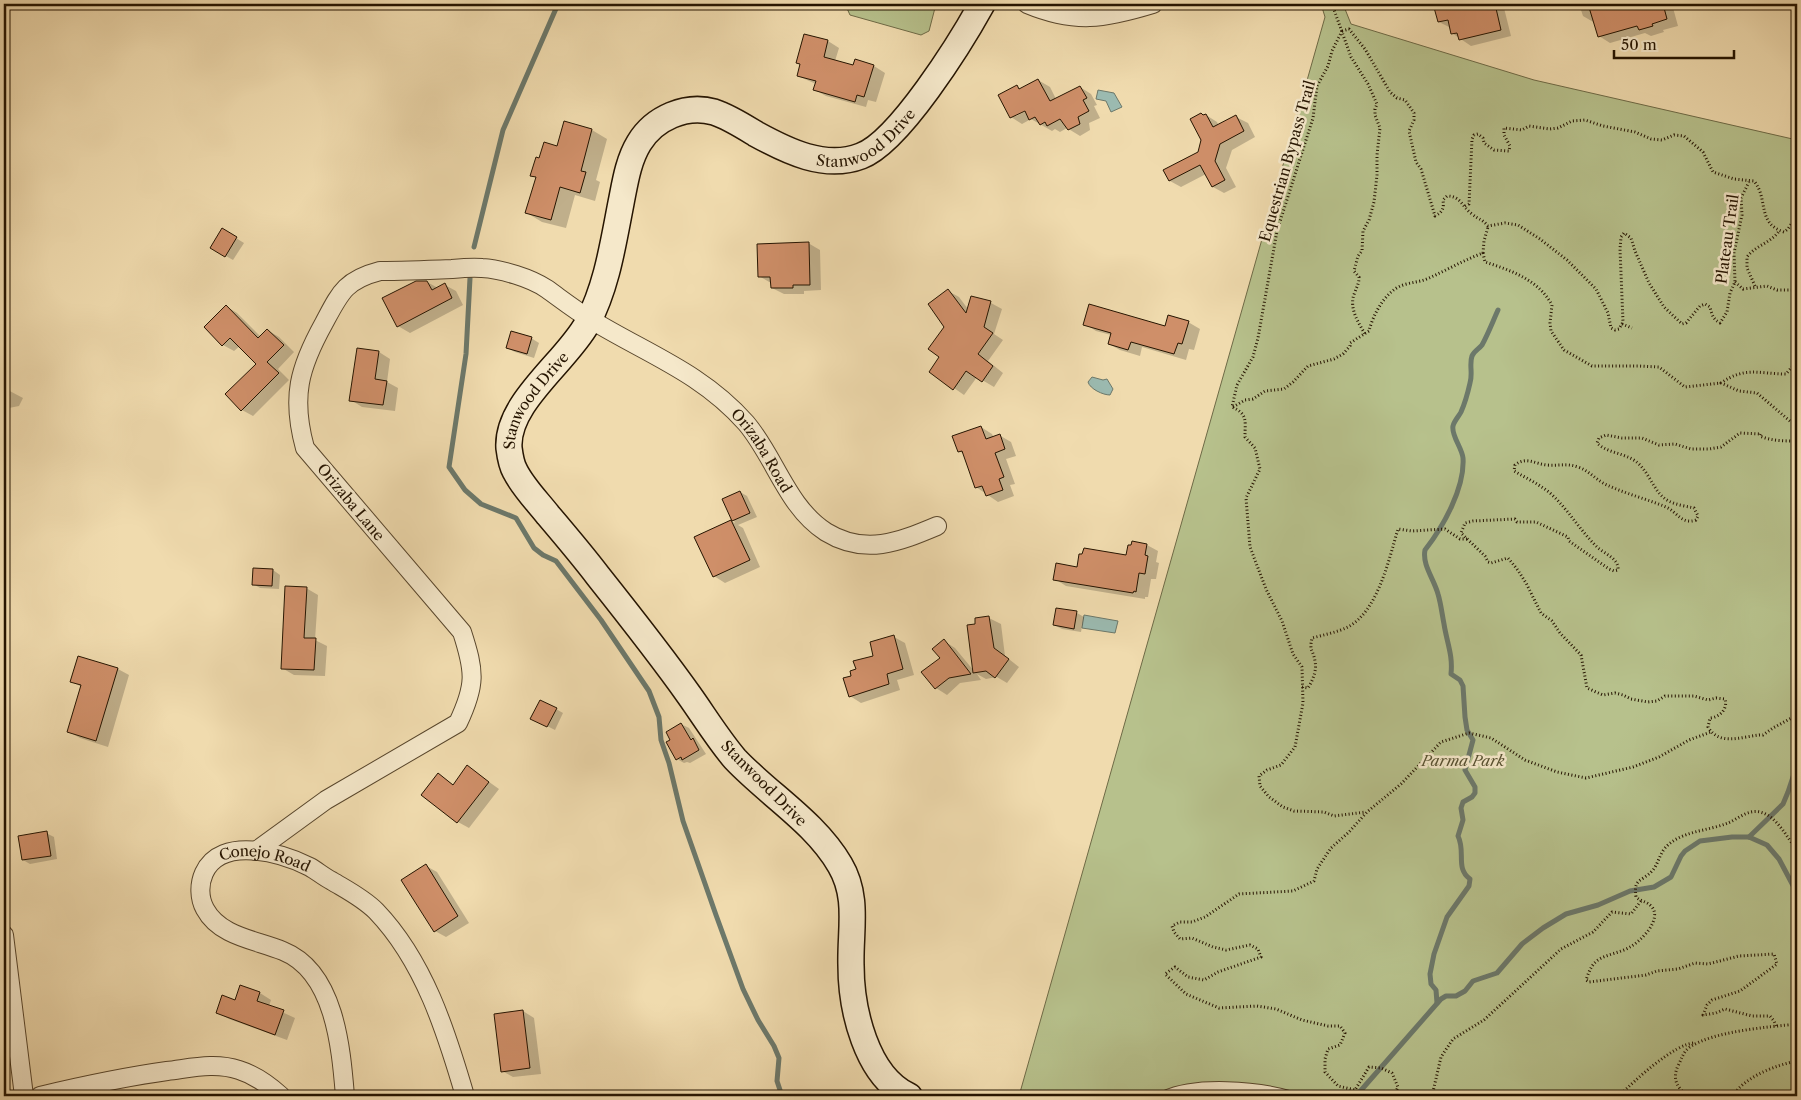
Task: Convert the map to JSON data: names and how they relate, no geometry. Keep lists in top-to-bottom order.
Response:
{
  "streets": {
    "main road": ["Stanwood Drive"],
    "street": ["Orizaba Road", "Orizaba Lane", "Conejo Road"],
    "path": ["Equestrian Bypass Trail", "Plateau Trail"]
  },
  "crossings": [
    ["Stanwood Drive", "Orizaba Road"],
    ["Stanwood Drive", "Orizaba Lane"],
    ["Orizaba Road", "Orizaba Lane"],
    ["Orizaba Lane", "Conejo Road"]
  ],
  "parks": ["Parma Park"],
  "scale_bar": "50 m"
}
